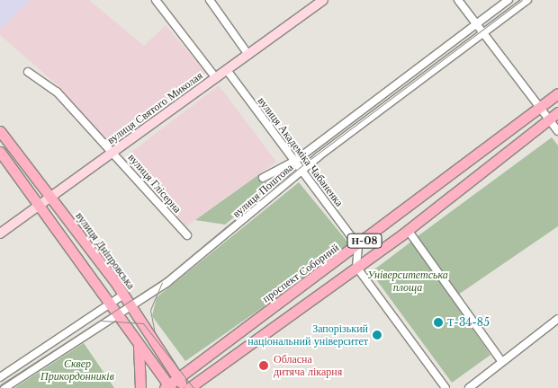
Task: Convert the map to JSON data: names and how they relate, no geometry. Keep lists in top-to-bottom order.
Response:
{
  "streets": {
    "main road": ["Н-08", "вулиця Дніпровська", "проспект Соборний"],
    "street": [
      "вулиця Святого Миколая",
      "вулиця Академіка Чабаненка",
      "вулиця Глісерна",
      "вулиця Поштова"
    ]
  },
  "crossings": [
    ["вулиця Святого Миколая", "вулиця Академіка Чабаненка"],
    ["вулиця Святого Миколая", "вулиця Глісерна"],
    ["вулиця Святого Миколая", "вулиця Дніпровська"],
    ["вулиця Академіка Чабаненка", "вулиця Поштова"],
    ["вулиця Академіка Чабаненка", "проспект Соборний"],
    ["вулиця Поштова", "вулиця Дніпровська"],
    ["вулиця Дніпровська", "проспект Соборний"]
  ],
  "parks": ["Університетська площа", "Сквер Прикордонників"],
  "places": ["Т-34-85", "Запорізький національний університет", "Обласна дитяча лікарня"]
}
